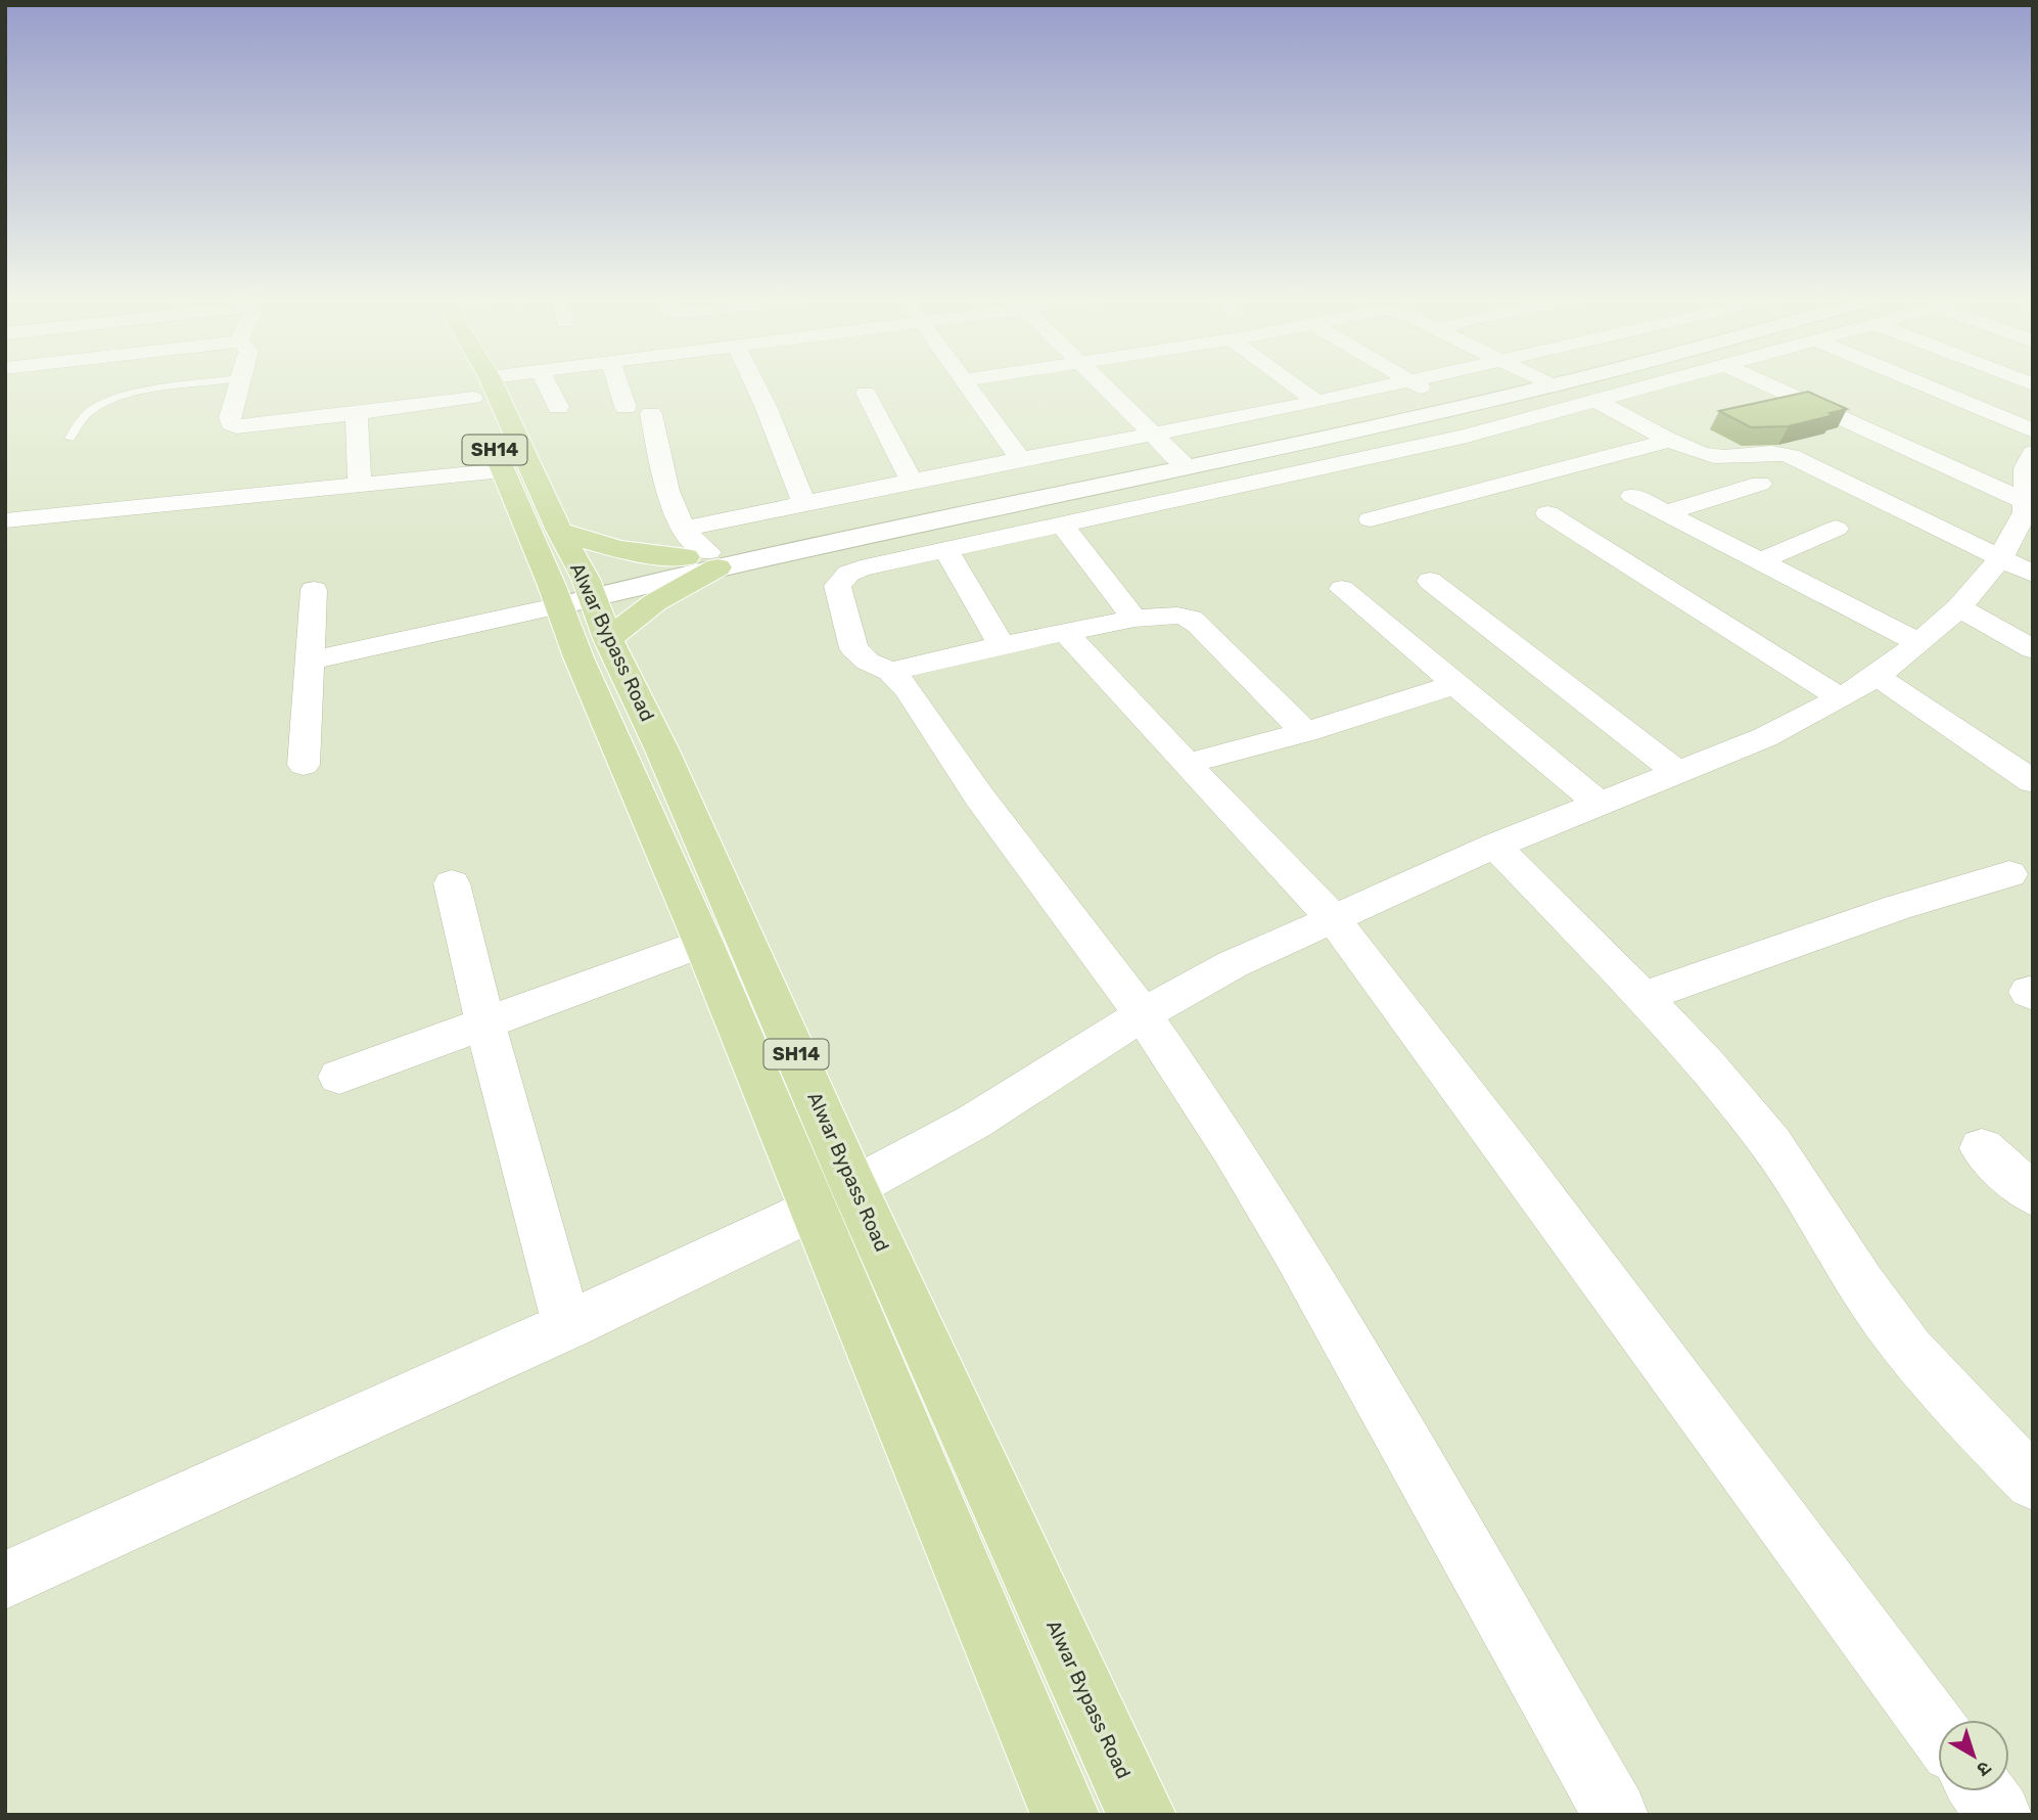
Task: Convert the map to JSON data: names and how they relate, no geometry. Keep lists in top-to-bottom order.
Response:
{
  "streets": {
    "main road": ["SH14", "Alwar Bypass Road"]
  },
  "crossings": [
    ["SH14", "Alwar Bypass Road"]
  ],
  "north": "bottom right"
}
